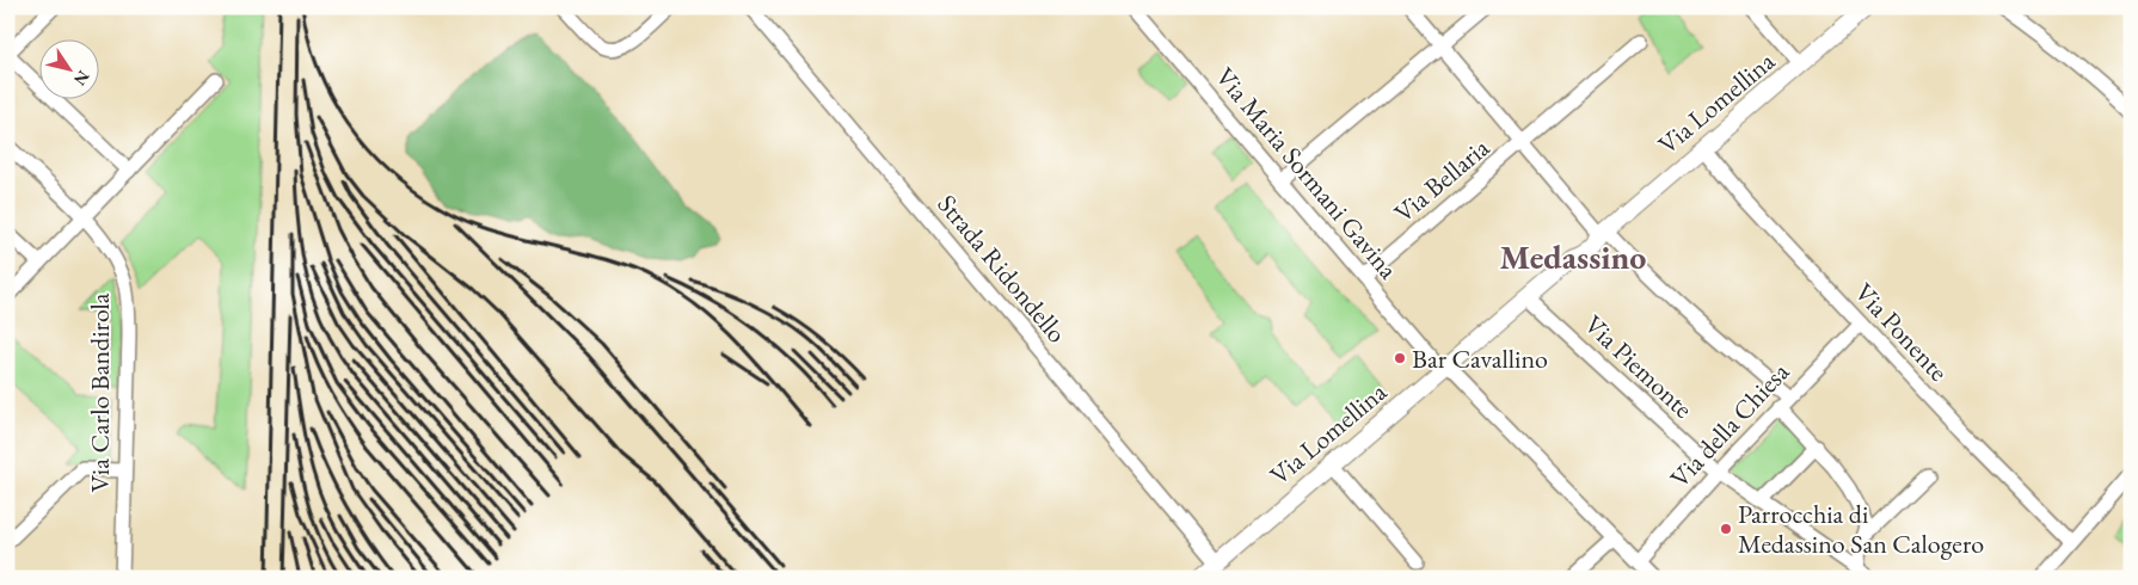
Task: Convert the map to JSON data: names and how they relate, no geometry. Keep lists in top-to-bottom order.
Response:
{
  "streets": {
    "main road": ["Via Lomellina"],
    "street": [
      "Via Maria Sormani Gavina",
      "Via Bellaria",
      "Strada Ridondello",
      "Via Ponente",
      "Via Piemonte",
      "Via Carlo Bandirola",
      "Via della Chiesa"
    ]
  },
  "crossings": [
    ["Via Lomellina", "Via Maria Sormani Gavina"],
    ["Via Lomellina", "Strada Ridondello"],
    ["Via Lomellina", "Via Ponente"],
    ["Via Lomellina", "Via Piemonte"],
    ["Via Maria Sormani Gavina", "Via Bellaria"],
    ["Via Maria Sormani Gavina", "Via della Chiesa"],
    ["Via Ponente", "Via della Chiesa"],
    ["Via Piemonte", "Via della Chiesa"]
  ],
  "districts": ["Medassino"],
  "places": ["Bar Cavallino", "Parrocchia di Medassino San Calogero"],
  "north": "bottom right"
}
